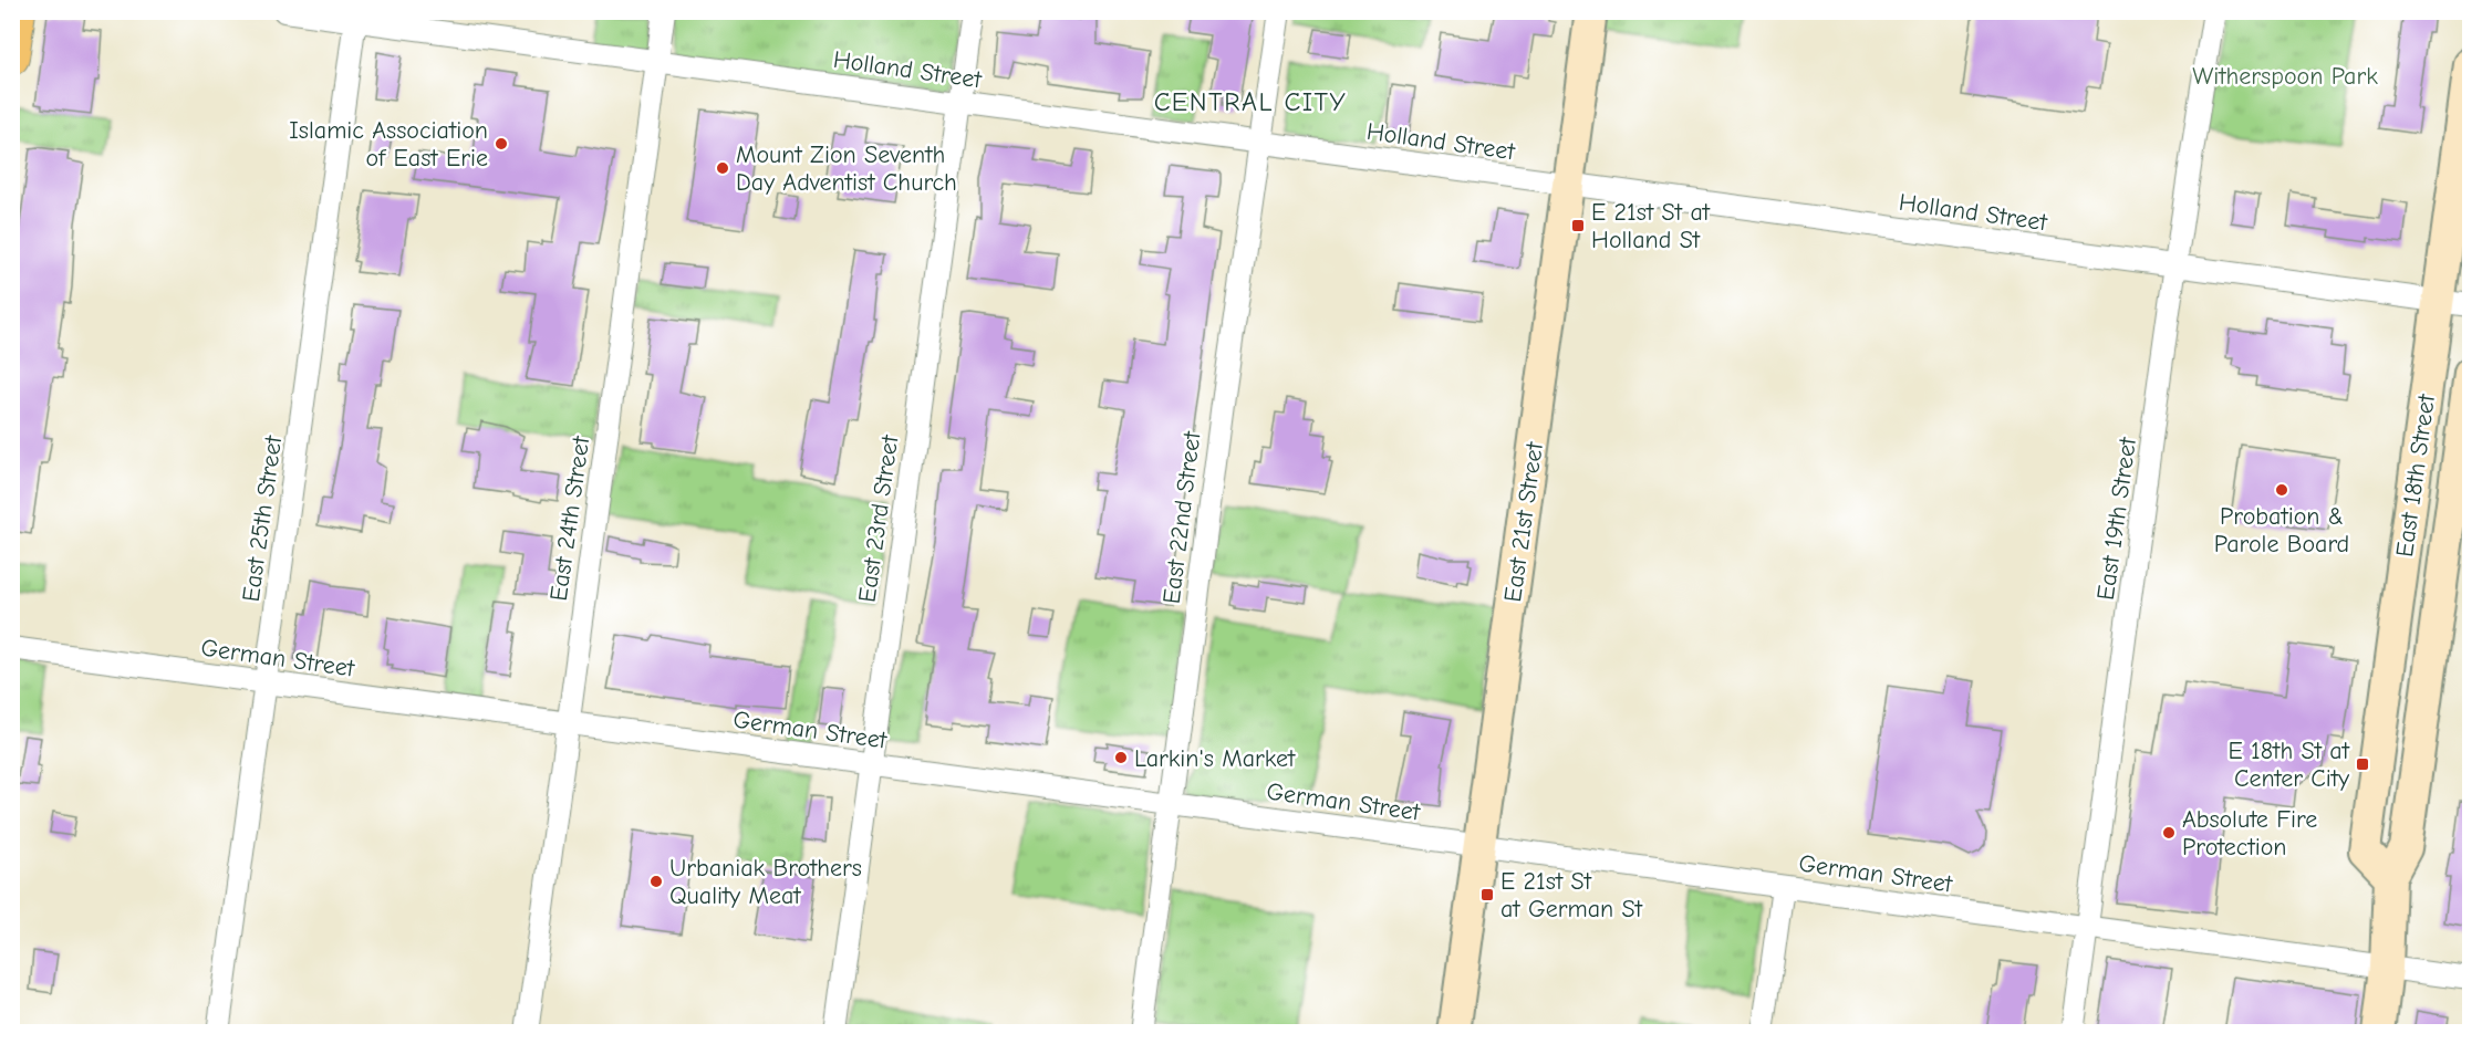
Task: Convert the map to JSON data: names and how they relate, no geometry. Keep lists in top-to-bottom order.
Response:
{
  "streets": {
    "main road": ["East 18th Street", "East 21st Street"],
    "street": [
      "Holland Street",
      "East 22nd Street",
      "East 25th Street",
      "East 24th Street",
      "East 23rd Street",
      "East 19th Street",
      "German Street"
    ]
  },
  "crossings": [
    ["Holland Street", "East 18th Street"],
    ["Holland Street", "East 22nd Street"],
    ["Holland Street", "East 25th Street"],
    ["Holland Street", "East 24th Street"],
    ["Holland Street", "East 23rd Street"],
    ["Holland Street", "East 19th Street"],
    ["Holland Street", "East 21st Street"],
    ["East 18th Street", "German Street"],
    ["East 22nd Street", "German Street"],
    ["East 25th Street", "German Street"],
    ["East 24th Street", "German Street"],
    ["East 23rd Street", "German Street"],
    ["East 19th Street", "German Street"],
    ["East 21st Street", "German Street"]
  ],
  "districts": ["CENTRAL CITY"],
  "parks": ["Witherspoon Park"],
  "places": {
    "other": [
      "Islamic Association of East Erie",
      "Mount Zion Seventh Day Adventist Church",
      "Probation & Parole Board",
      "Larkin's Market",
      "Absolute Fire Protection",
      "Urbaniak Brothers Quality Meat"
    ],
    "transit": ["E 21st St at Holland St", "E 18th St at Center City", "E 21st St at German St"]
  }
}
